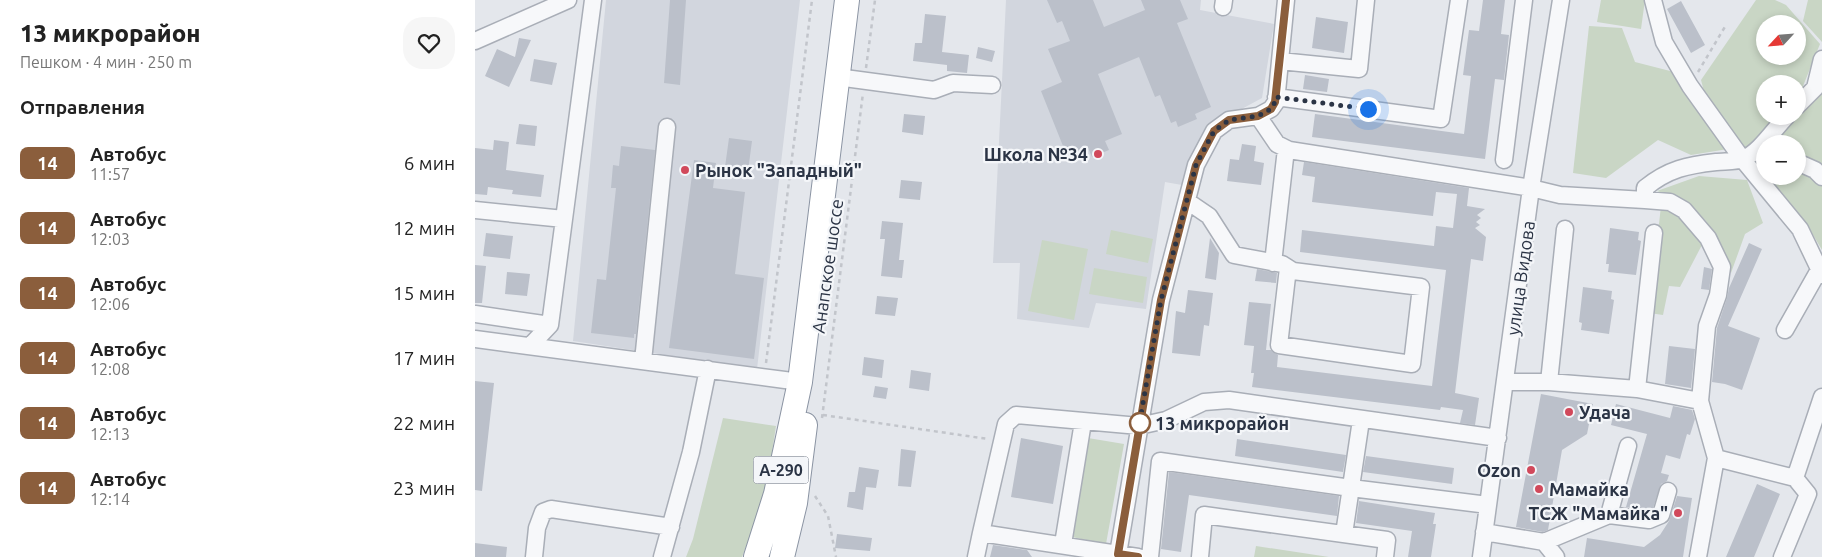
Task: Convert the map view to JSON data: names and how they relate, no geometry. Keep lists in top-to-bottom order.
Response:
{
  "streets": {
    "highway": ["Анапское шоссе", "А-290"],
    "street": ["улица Видова"]
  },
  "crossings": [
    ["Анапское шоссе", "А-290"]
  ],
  "places": [
    "Школа №34",
    "Рынок \"Западный\"",
    "Удача",
    "13 микрорайон",
    "Ozon",
    "Мамайка",
    "ТСЖ \"Мамайка\""
  ],
  "lines": ["bus line 14"],
  "north": "bottom left",
  "page": {
    "heading": [
      ["13 микрорайон", "Пешком · 4 мин · 250 m"],
      "Отправления"
    ],
    "map_buttons": ["+", "−"],
    "list": [
      {
        "mark": "14",
        "name": "Автобус",
        "note": "11:57",
        "value": "6 мин"
      },
      {
        "mark": "14",
        "name": "Автобус",
        "note": "12:03",
        "value": "12 мин"
      },
      {
        "mark": "14",
        "name": "Автобус",
        "note": "12:06",
        "value": "15 мин"
      },
      {
        "mark": "14",
        "name": "Автобус",
        "note": "12:08",
        "value": "17 мин"
      },
      {
        "mark": "14",
        "name": "Автобус",
        "note": "12:13",
        "value": "22 мин"
      },
      {
        "mark": "14",
        "name": "Автобус",
        "note": "12:14",
        "value": "23 мин"
      }
    ]
  }
}
